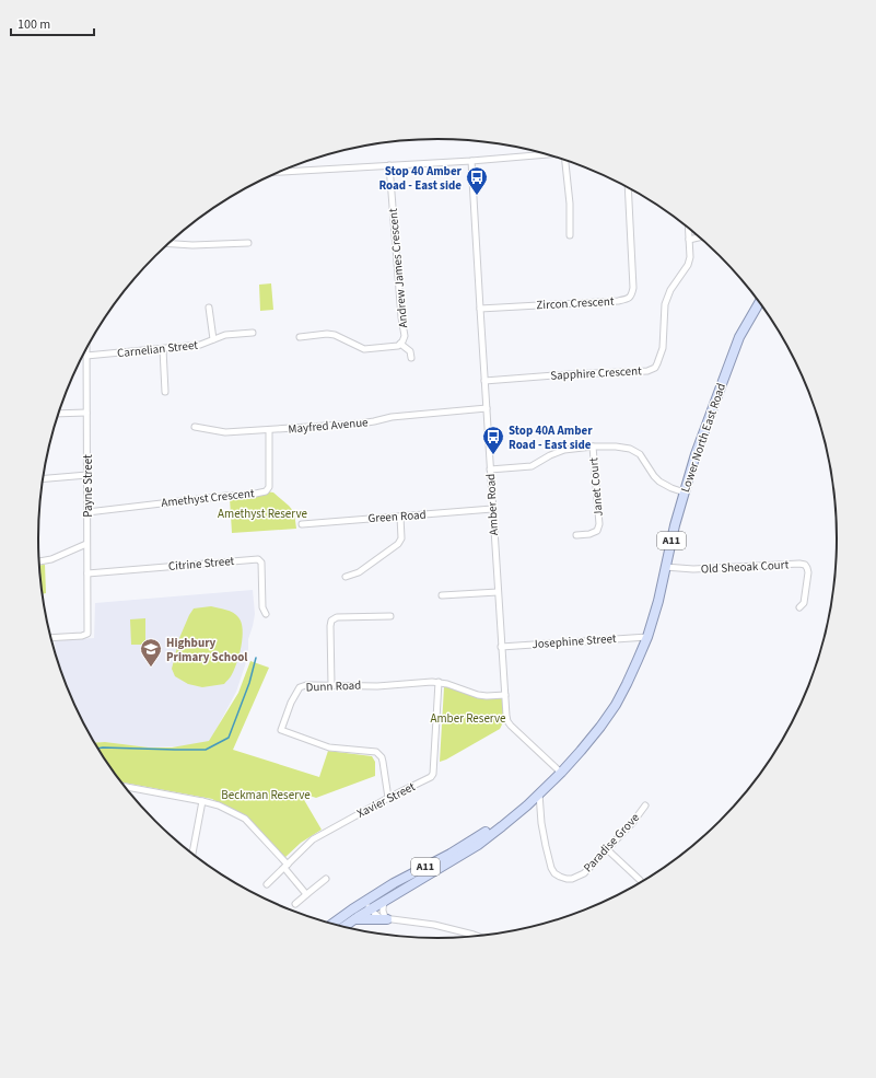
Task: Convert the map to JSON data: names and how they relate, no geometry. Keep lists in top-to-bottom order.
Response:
{
  "streets": {
    "main road": ["Lower North East Road", "A11"],
    "street": [
      "Andrew James Crescent",
      "Zircon Crescent",
      "Carnelian Street",
      "Sapphire Crescent",
      "Mayfred Avenue",
      "Payne Street",
      "Janet Court",
      "Amethyst Crescent",
      "Amber Road",
      "Green Road",
      "Citrine Street",
      "Old Sheoak Court",
      "Josephine Street",
      "Dunn Road",
      "Xavier Street",
      "Paradise Grove"
    ]
  },
  "crossings": [
    ["Zircon Crescent", "Amber Road"],
    ["Carnelian Street", "Payne Street"],
    ["Sapphire Crescent", "Amber Road"],
    ["Mayfred Avenue", "Amethyst Crescent"],
    ["Mayfred Avenue", "Amber Road"],
    ["Lower North East Road", "Amber Road"],
    ["Lower North East Road", "Old Sheoak Court"],
    ["Lower North East Road", "Josephine Street"],
    ["Lower North East Road", "Paradise Grove"],
    ["Payne Street", "Amethyst Crescent"],
    ["Payne Street", "Citrine Street"],
    ["Amber Road", "Green Road"],
    ["Amber Road", "Josephine Street"],
    ["Amber Road", "Dunn Road"],
    ["Dunn Road", "Xavier Street"]
  ],
  "parks": ["Amethyst Reserve", "Amber Reserve", "Beckman Reserve"],
  "places": {
    "bus stop": ["Stop 40 Amber Road - East side", "Stop 40A Amber Road - East side"],
    "school or university": ["Highbury Primary School"]
  },
  "scale_bar": "100 m"
}
